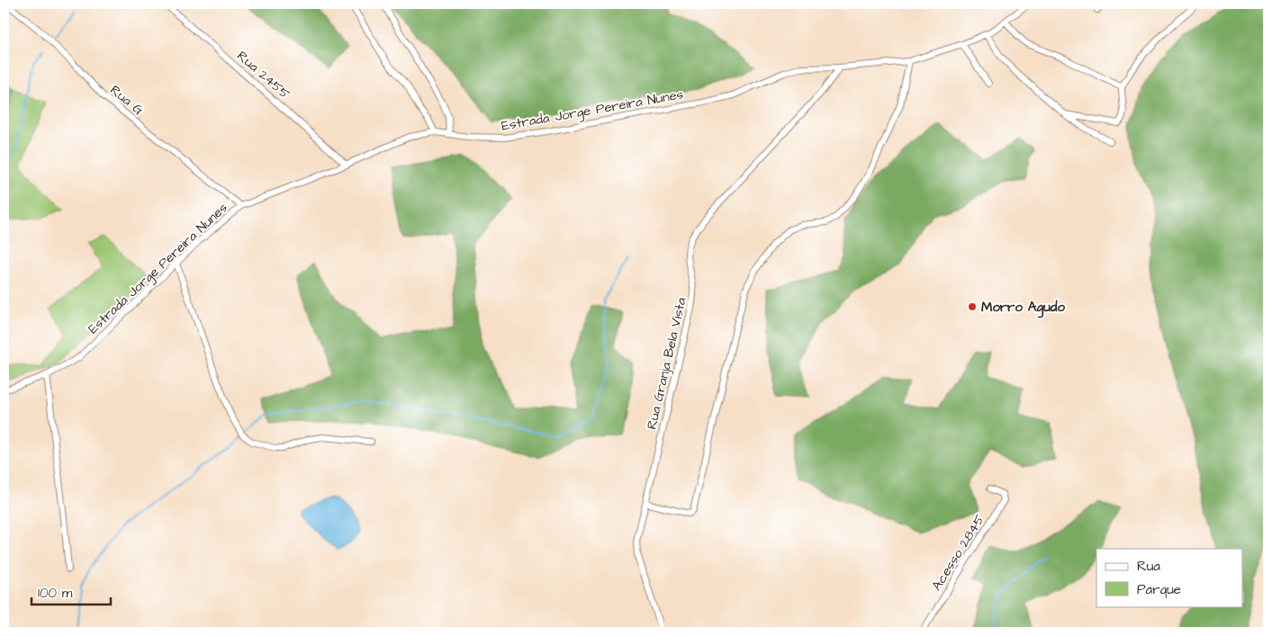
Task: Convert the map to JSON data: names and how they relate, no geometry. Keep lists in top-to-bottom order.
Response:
{
  "streets": {
    "street": [
      "Rua 2455",
      "Rua G",
      "Estrada Jorge Pereira Nunes",
      "Rua Granja Bela Vista",
      "Acesso 2845"
    ]
  },
  "crossings": [
    ["Rua 2455", "Estrada Jorge Pereira Nunes"],
    ["Rua G", "Estrada Jorge Pereira Nunes"],
    ["Estrada Jorge Pereira Nunes", "Rua Granja Bela Vista"]
  ],
  "places": ["Morro Agudo"],
  "legend": ["Rua", "Parque"],
  "scale_bar": "100 m"
}
